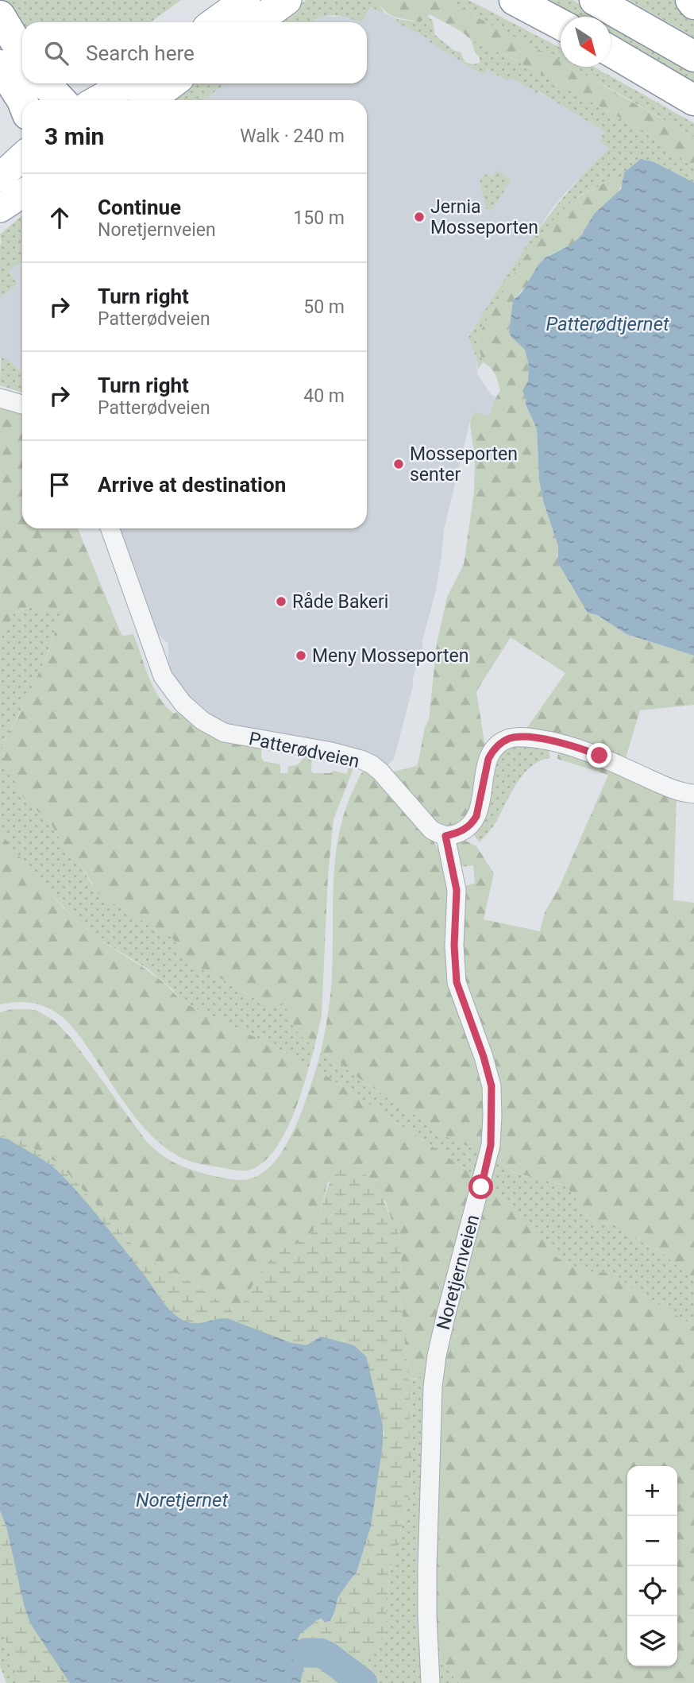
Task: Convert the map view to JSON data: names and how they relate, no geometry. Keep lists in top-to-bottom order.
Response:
{
  "streets": {
    "street": ["Patterødveien", "Noretjernveien"]
  },
  "crossings": [
    ["Patterødveien", "Noretjernveien"]
  ],
  "water": ["Patterødtjernet", "Noretjernet"],
  "places": [
    "Jernia Mosseporten",
    "Mosseporten senter",
    "Råde Bakeri",
    "Meny Mosseporten"
  ],
  "north": "bottom right",
  "page": {
    "search": "Search here",
    "heading": ["3 min", "Walk · 240 m"],
    "list": [
      ["Continue", "Noretjernveien", "150 m"],
      ["Turn right", "Patterødveien", "50 m"],
      ["Turn right", "Patterødveien", "40 m"],
      "Arrive at destination"
    ],
    "map_buttons": ["+", "−"]
  }
}
